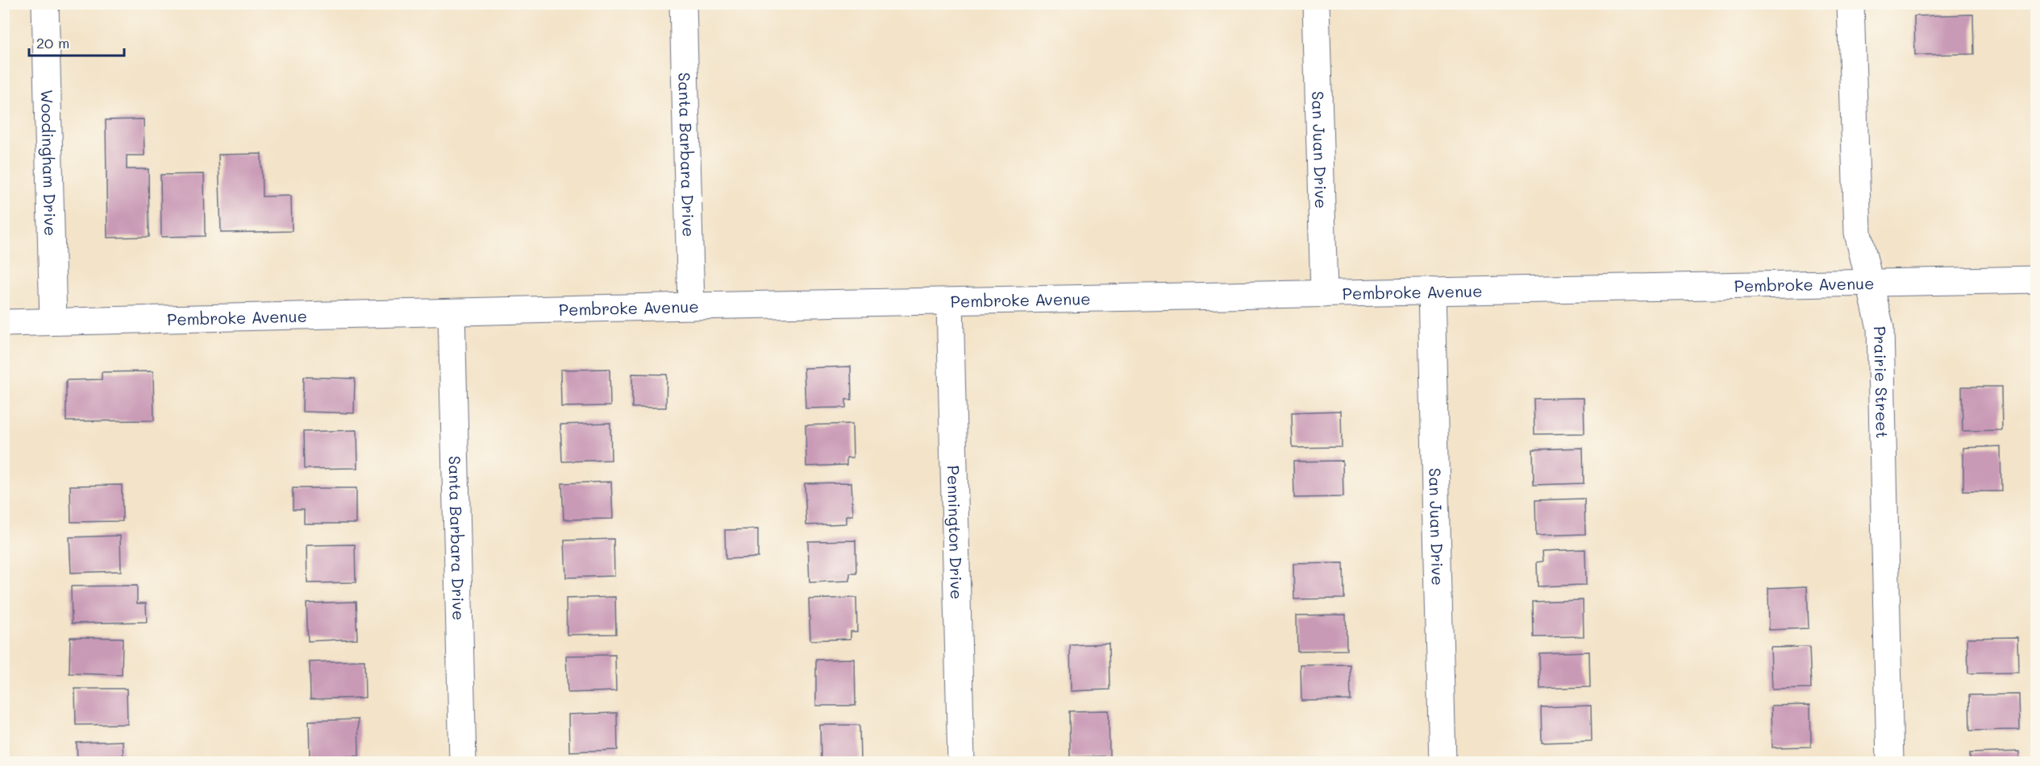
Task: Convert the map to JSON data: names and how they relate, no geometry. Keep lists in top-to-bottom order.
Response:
{
  "streets": {
    "street": [
      "San Juan Drive",
      "Santa Barbara Drive",
      "Woodingham Drive",
      "Pembroke Avenue",
      "Prairie Street",
      "Pennington Drive"
    ]
  },
  "crossings": [
    ["San Juan Drive", "Pembroke Avenue"],
    ["Santa Barbara Drive", "Pembroke Avenue"],
    ["Woodingham Drive", "Pembroke Avenue"],
    ["Pembroke Avenue", "Prairie Street"],
    ["Pembroke Avenue", "Pennington Drive"]
  ],
  "scale_bar": "20 m"
}
